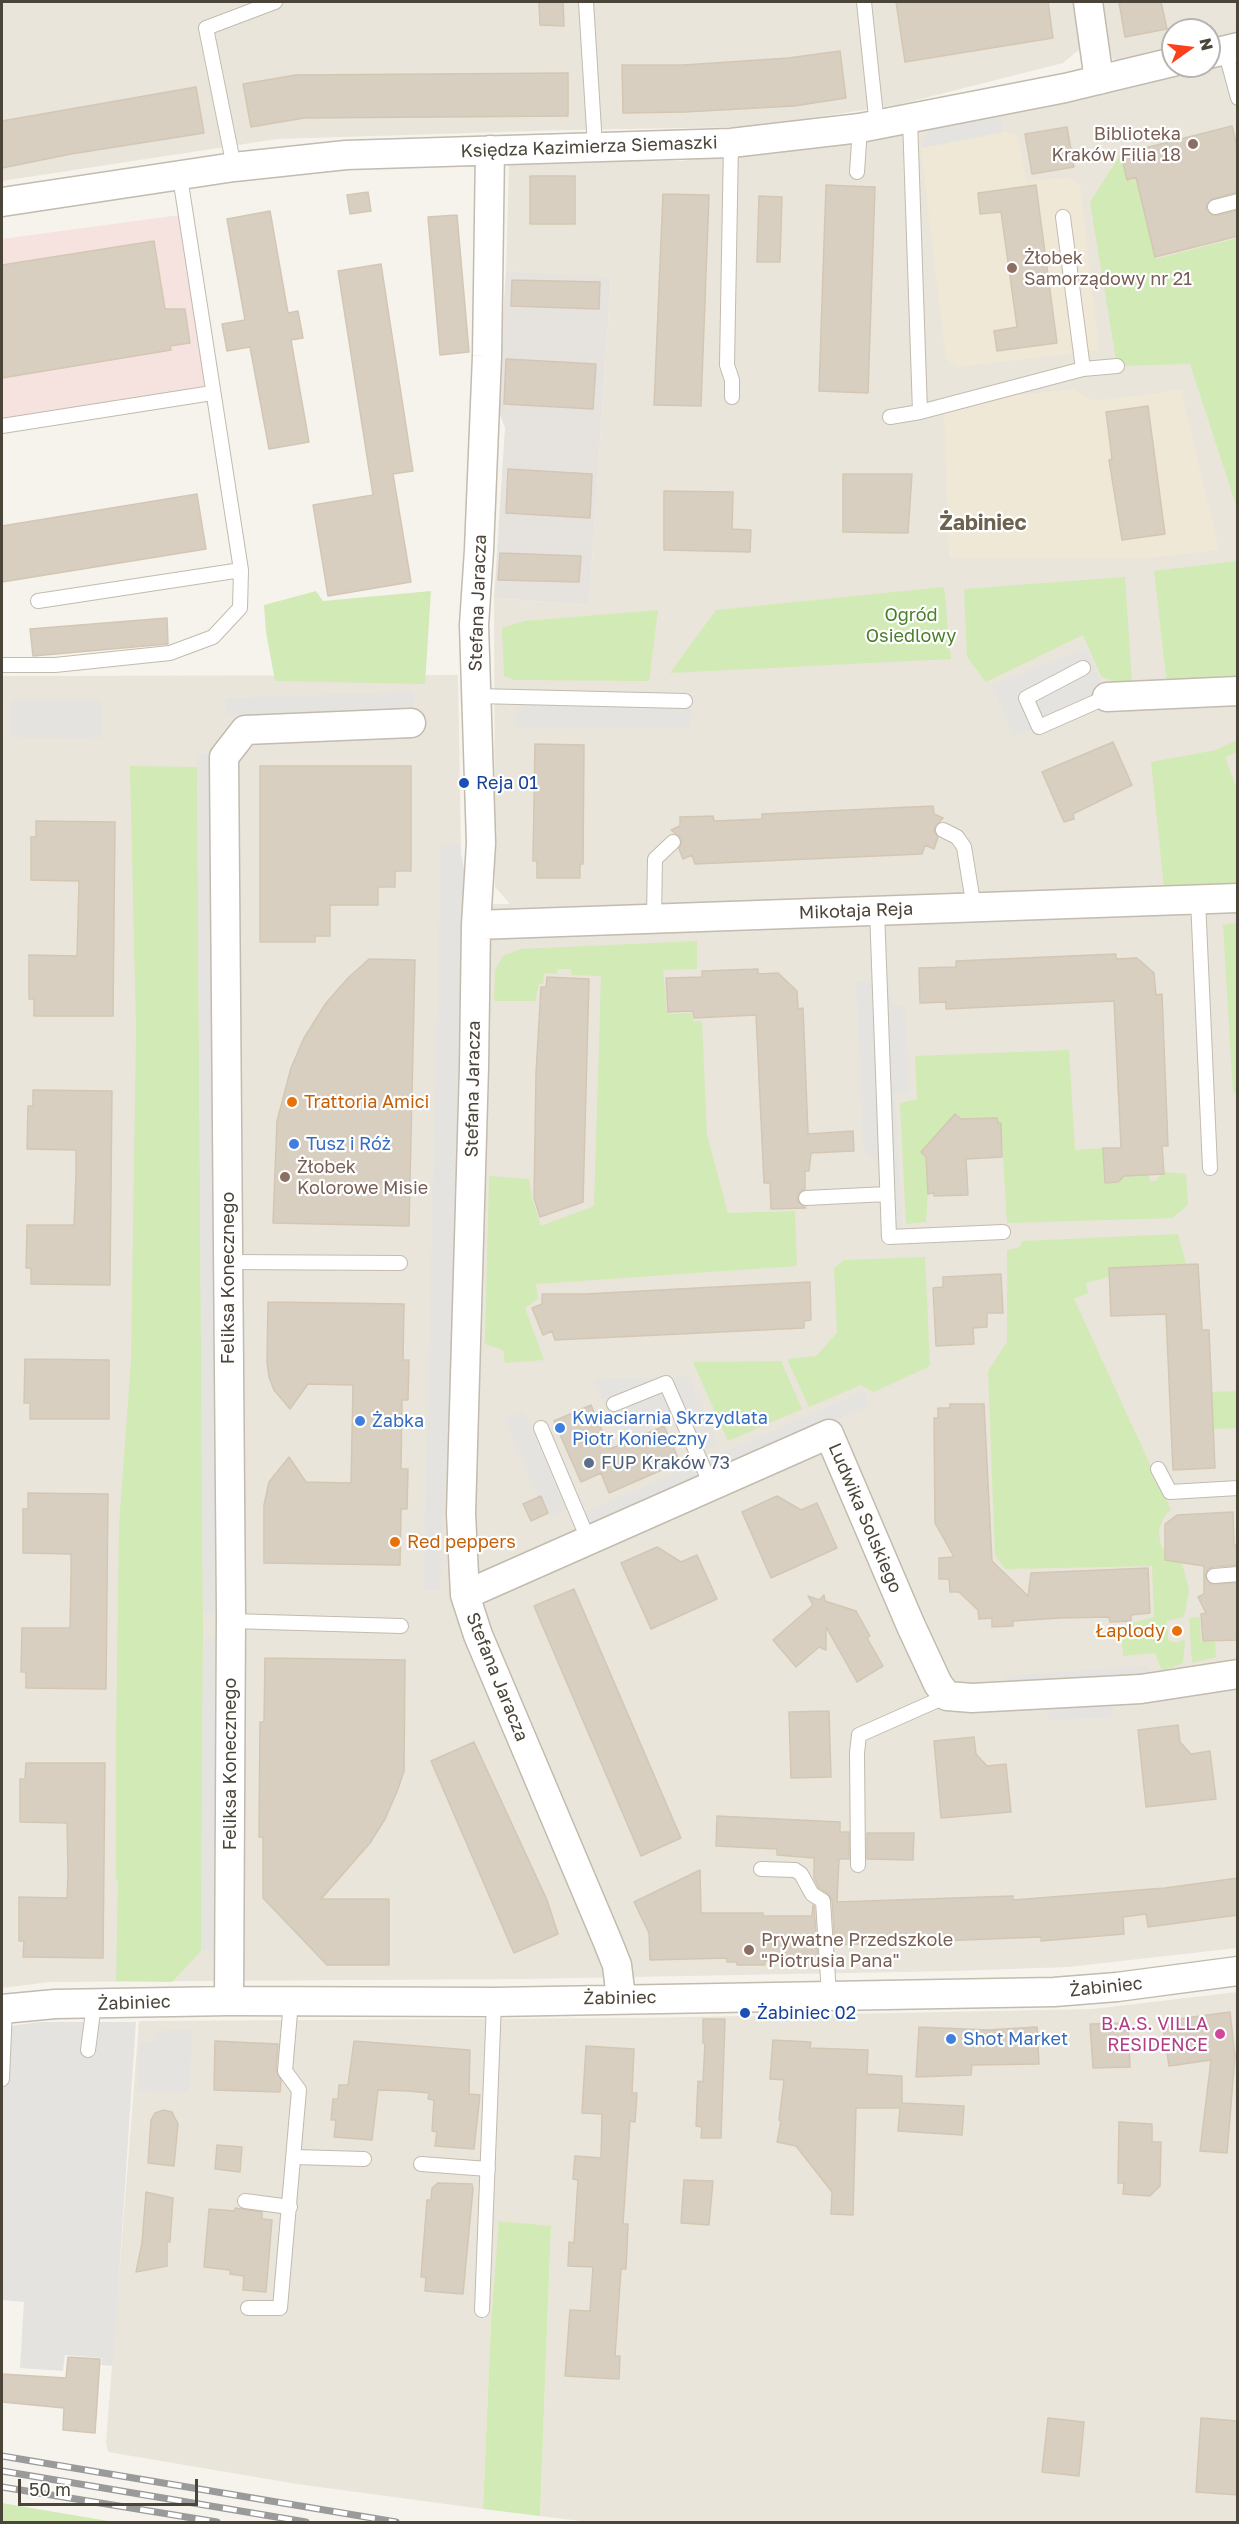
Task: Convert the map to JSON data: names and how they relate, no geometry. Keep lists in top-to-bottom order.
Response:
{
  "streets": {
    "street": [
      "Księdza Kazimierza Siemaszki",
      "Stefana Jaracza",
      "Mikołaja Reja",
      "Feliksa Konecznego",
      "Ludwika Solskiego",
      "Żabiniec"
    ]
  },
  "crossings": [
    ["Księdza Kazimierza Siemaszki", "Stefana Jaracza"],
    ["Stefana Jaracza", "Mikołaja Reja"],
    ["Stefana Jaracza", "Ludwika Solskiego"],
    ["Stefana Jaracza", "Żabiniec"],
    ["Feliksa Konecznego", "Żabiniec"]
  ],
  "districts": ["Żabiniec"],
  "parks": ["Ogród Osiedlowy"],
  "places": [
    "Biblioteka Kraków Filia 18",
    "Żłobek Samorządowy nr 21",
    "Reja 01",
    "Trattoria Amici",
    "Tusz i Róż",
    "Żłobek Kolorowe Misie",
    "Żabka",
    "Kwiaciarnia Skrzydlata Piotr Konieczny",
    "FUP Kraków 73",
    "Red peppers",
    "Łaplody",
    "Prywatne Przedszkole \"Piotrusia Pana\"",
    "Żabiniec 02",
    "B.A.S. VILLA RESIDENCE",
    "Shot Market"
  ],
  "scale_bar": "50 m",
  "north": "right"
}
